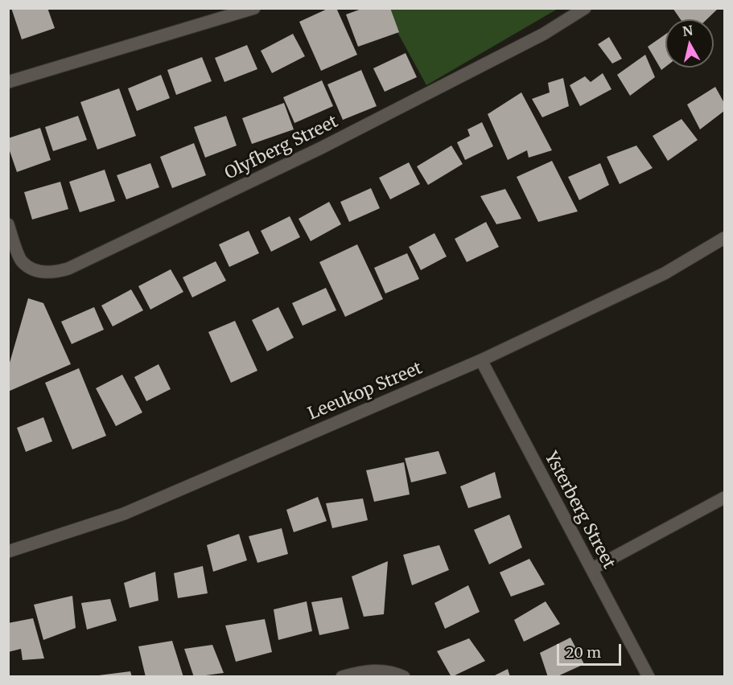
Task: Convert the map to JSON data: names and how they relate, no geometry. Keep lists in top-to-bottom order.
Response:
{
  "streets": {
    "street": ["Olyfberg Street", "Leeukop Street", "Ysterberg Street"]
  },
  "crossings": [
    ["Leeukop Street", "Ysterberg Street"]
  ],
  "scale_bar": "20 m",
  "north": "top"
}
